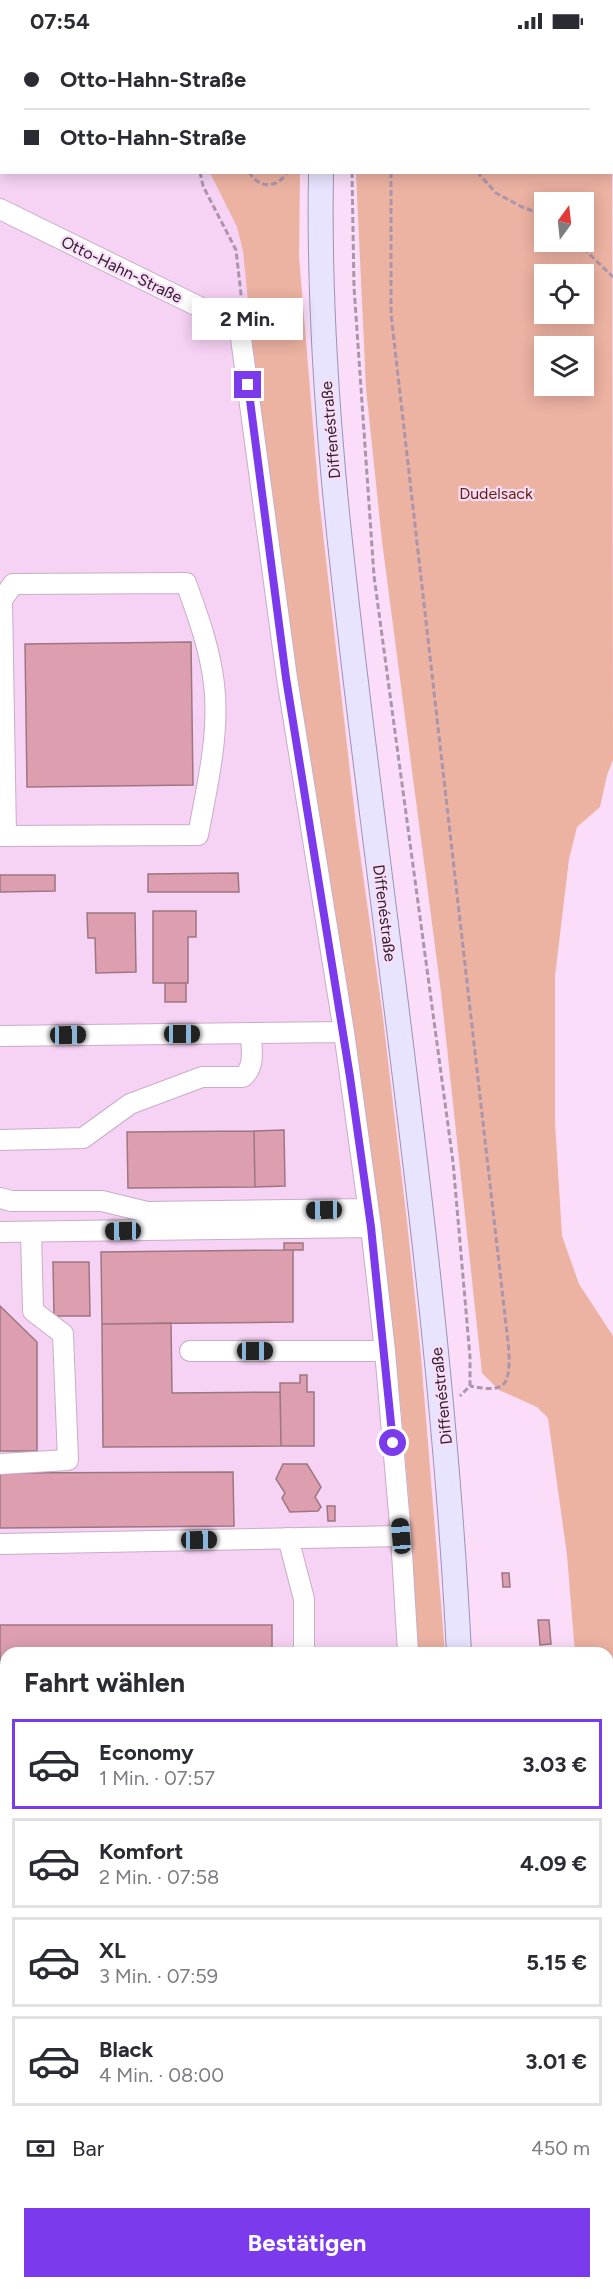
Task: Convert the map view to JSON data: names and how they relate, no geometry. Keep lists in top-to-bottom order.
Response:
{
  "streets": {
    "main road": ["Diffenéstraße"],
    "street": ["Otto-Hahn-Straße"]
  },
  "parks": ["Dudelsack"],
  "north": "top",
  "page": {
    "status": "07:54",
    "banner": ["Otto-Hahn-Straße", "Otto-Hahn-Straße"],
    "bubble": "2 Min.",
    "heading": "Fahrt wählen",
    "list": [
      {
        "name": "Economy",
        "note": "1 Min. · 07:57",
        "value": "3.03 €"
      },
      {
        "name": "Komfort",
        "note": "2 Min. · 07:58",
        "value": "4.09 €"
      },
      {
        "name": "XL",
        "note": "3 Min. · 07:59",
        "value": "5.15 €"
      },
      {
        "name": "Black",
        "note": "4 Min. · 08:00",
        "value": "3.01 €"
      }
    ],
    "pay": ["Bar", "450 m"],
    "buttons": "Bestätigen"
  }
}
